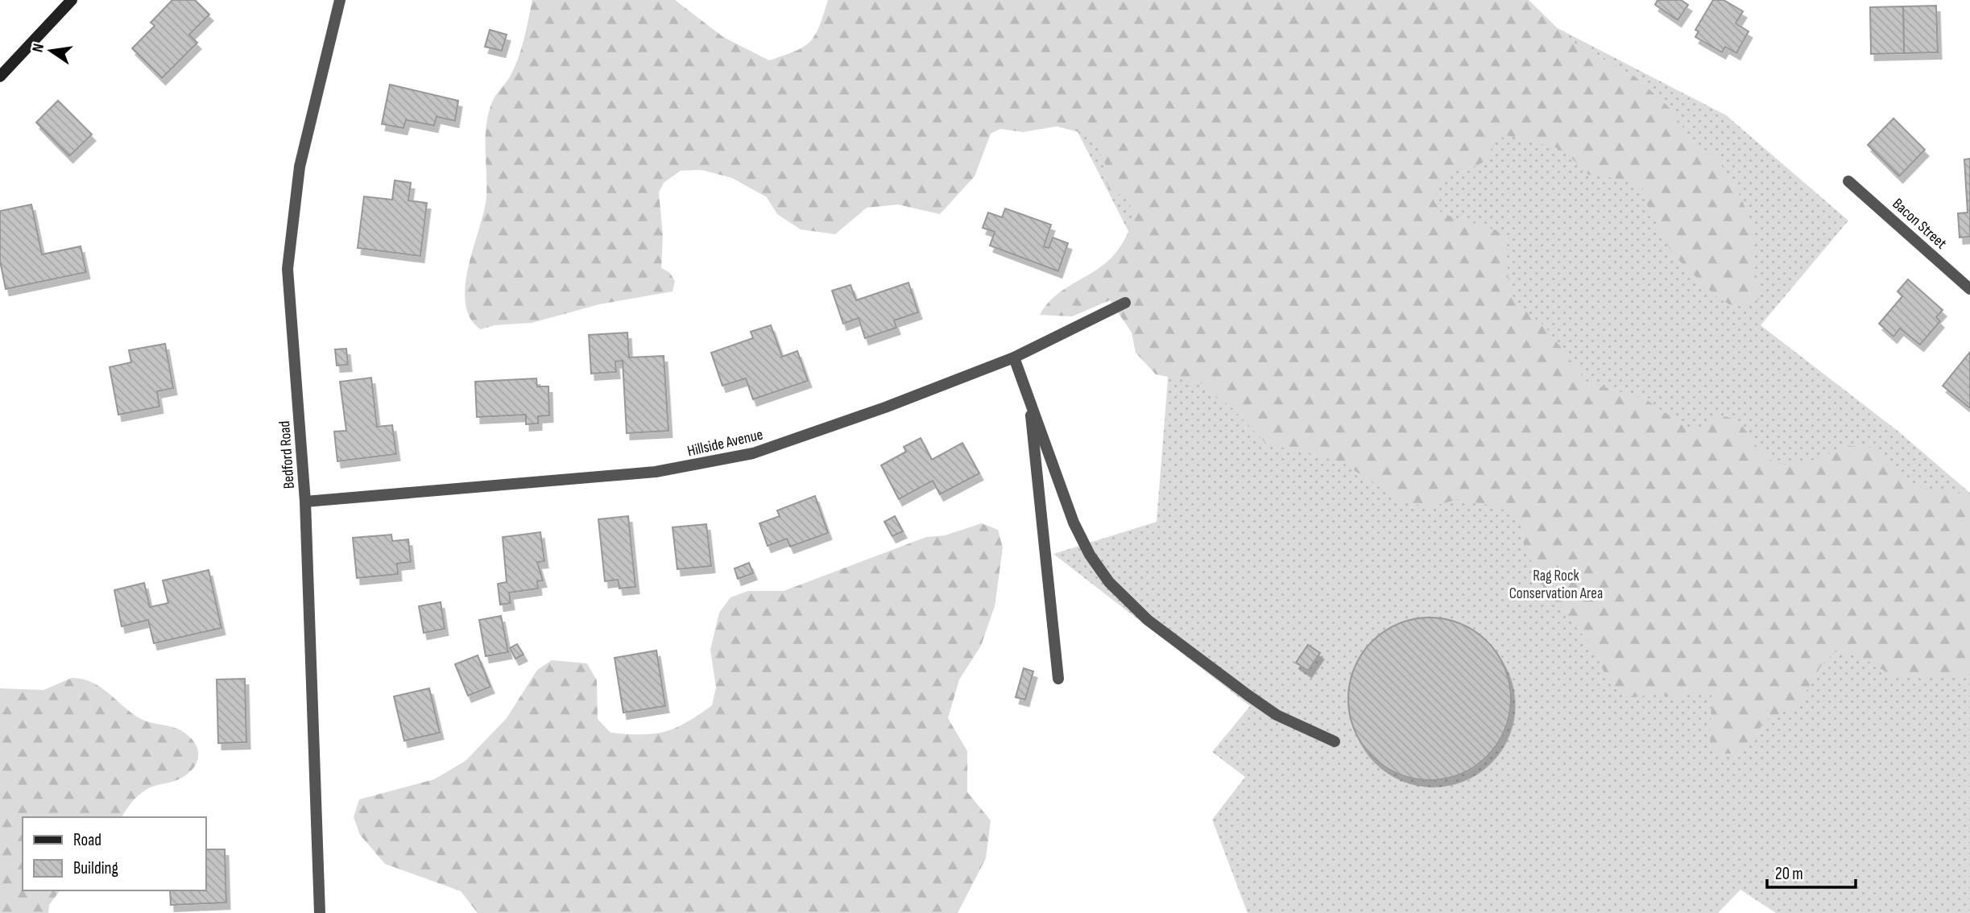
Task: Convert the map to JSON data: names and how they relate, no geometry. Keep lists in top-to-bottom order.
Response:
{
  "streets": {
    "street": ["Bacon Street", "Hillside Avenue", "Bedford Road"]
  },
  "crossings": [
    ["Hillside Avenue", "Bedford Road"]
  ],
  "parks": ["Rag Rock Conservation Area"],
  "legend": ["Road", "Building"],
  "scale_bar": "20 m",
  "north": "left"
}
